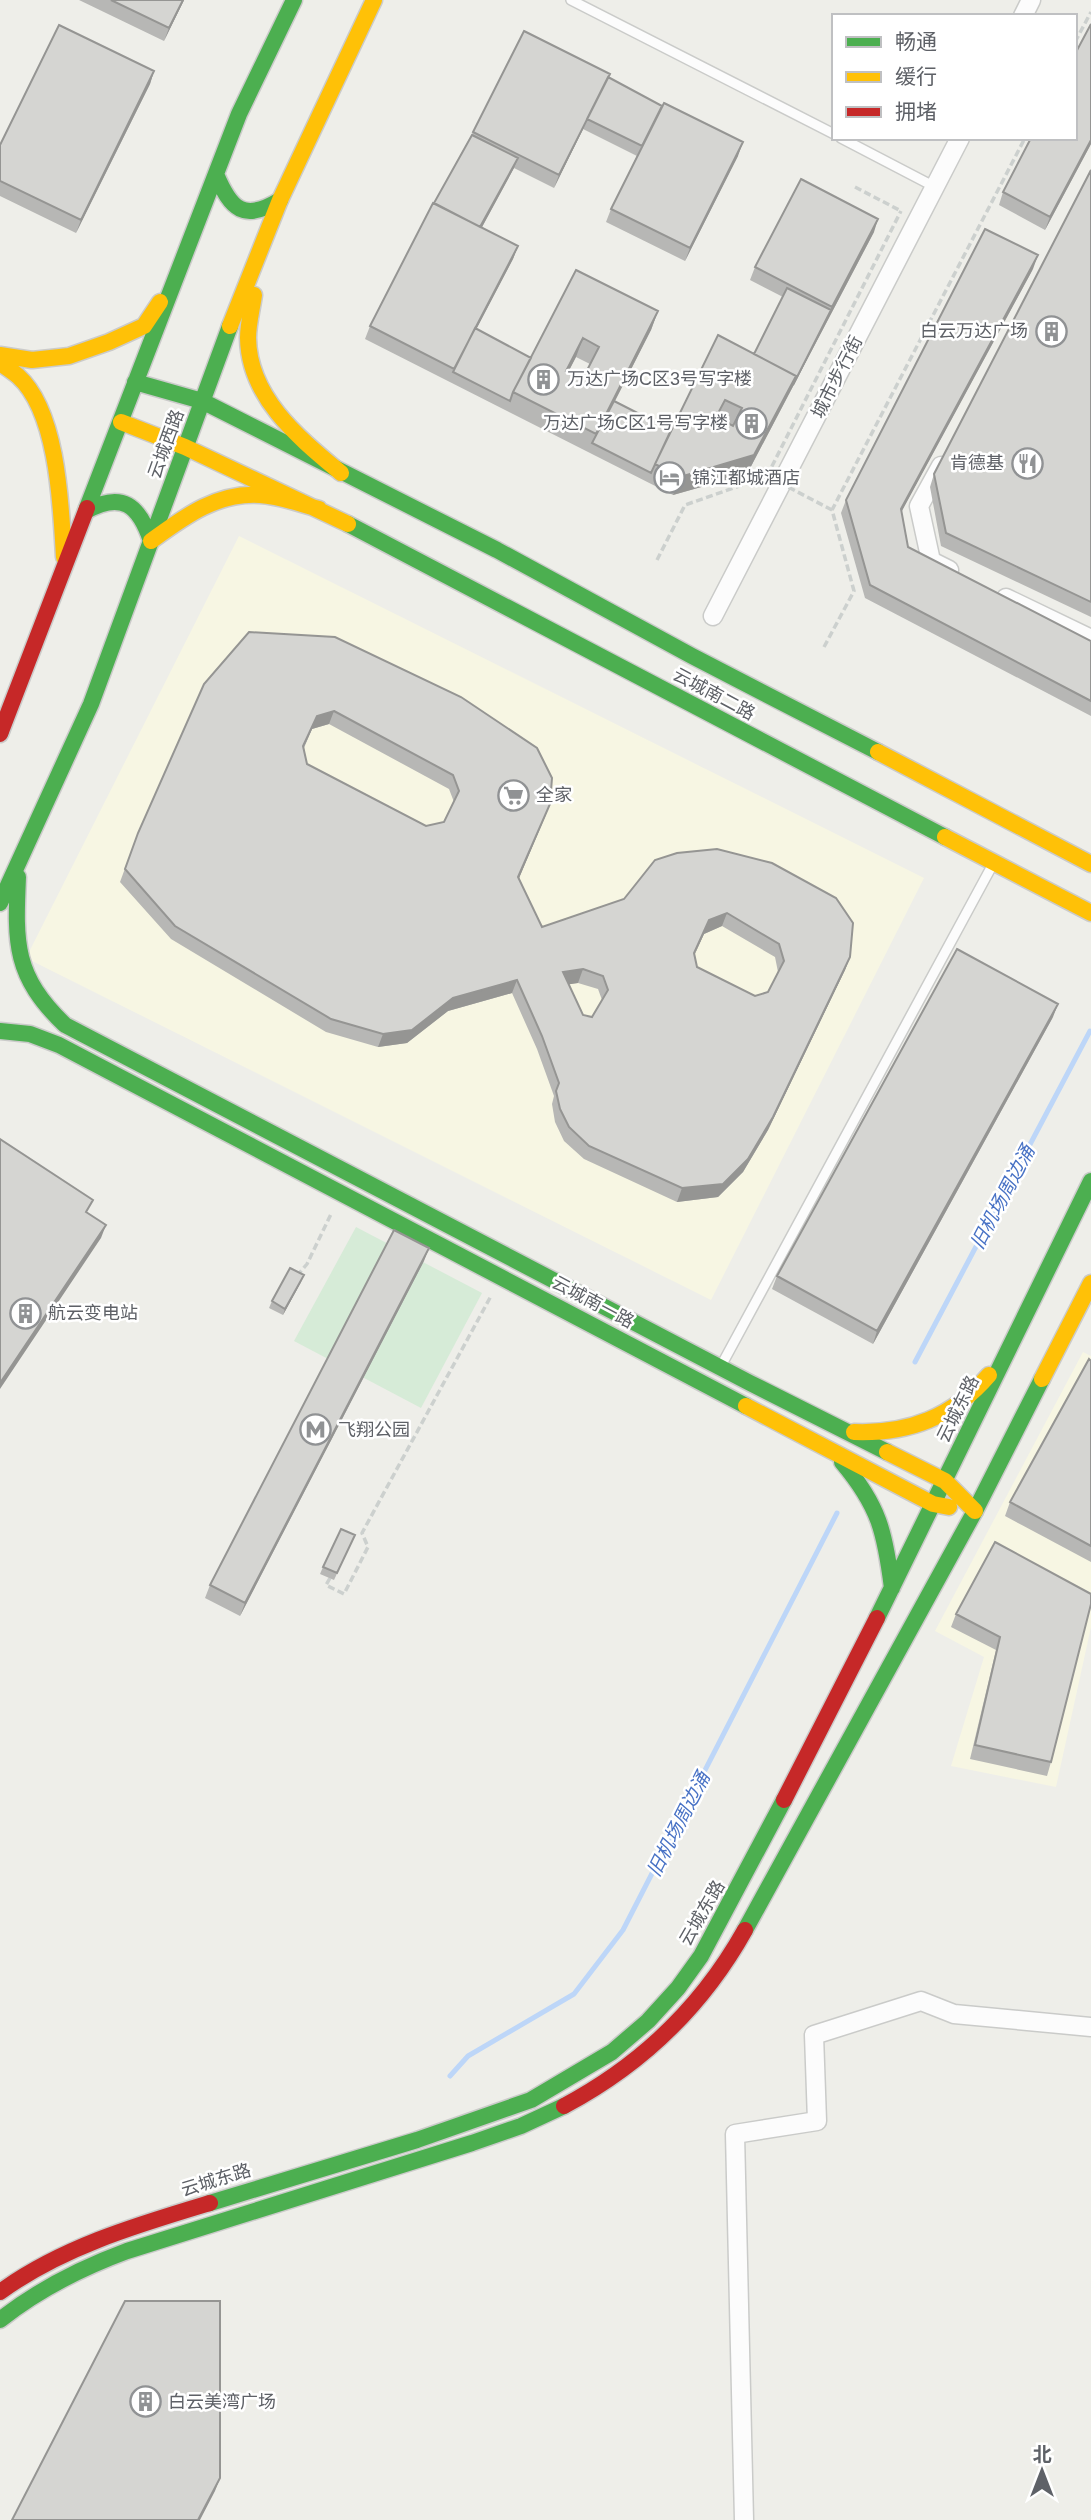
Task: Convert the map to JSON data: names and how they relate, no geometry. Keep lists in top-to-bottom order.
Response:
{
  "streets": {
    "main road": [
      "云城西路",
      "云城南二路",
      "云城南一路",
      "云城东路"
    ],
    "street": ["城市步行街"]
  },
  "crossings": [
    ["云城西路", "云城南一路"],
    ["云城南一路", "云城东路"]
  ],
  "water": ["旧机场周边涌"],
  "places": {
    "building": [
      "白云万达广场",
      "万达广场C区3号写字楼",
      "万达广场C区1号写字楼",
      "航云变电站",
      "白云美湾广场"
    ],
    "restaurant": ["肯德基"],
    "hotel": ["锦江都城酒店"],
    "supermarket": ["全家"],
    "metro station": ["飞翔公园"]
  },
  "legend": ["畅通", "缓行", "拥堵"],
  "north": "top"
}
